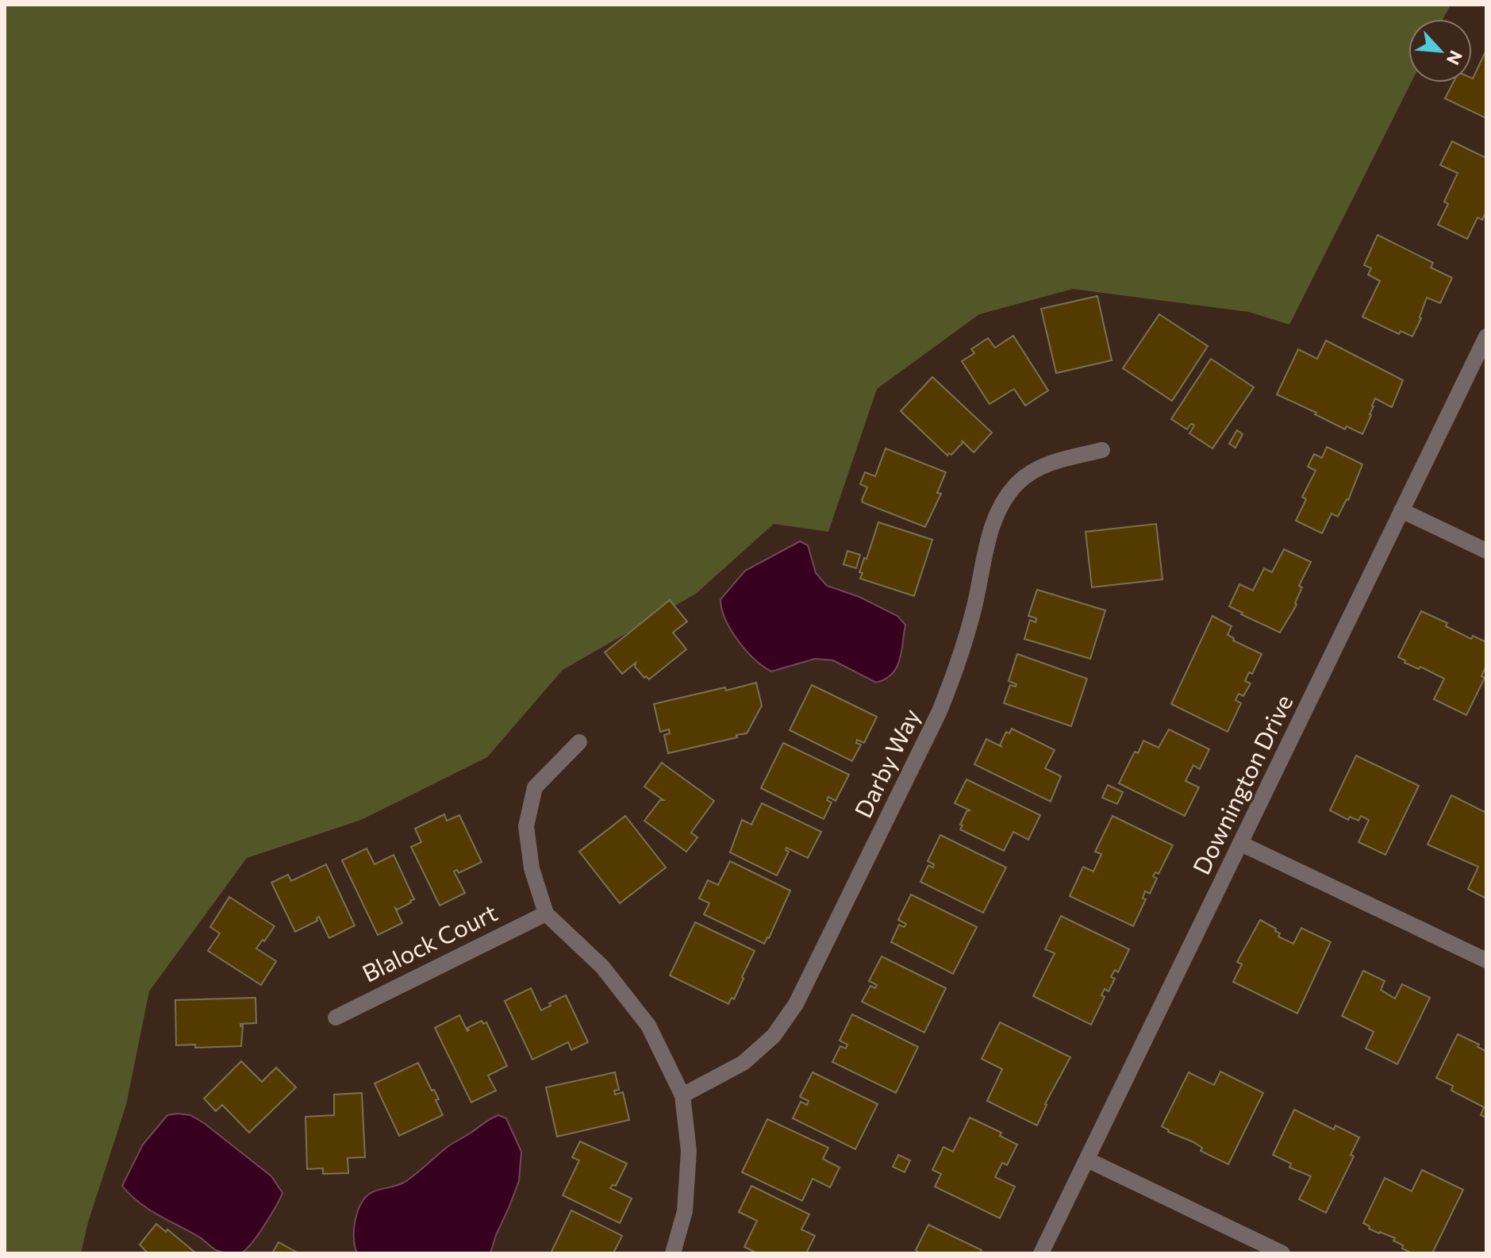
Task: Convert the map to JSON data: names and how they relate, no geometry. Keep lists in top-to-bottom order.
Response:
{
  "streets": {
    "street": ["Darby Way", "Downington Drive", "Blalock Court"]
  },
  "north": "bottom right"
}
